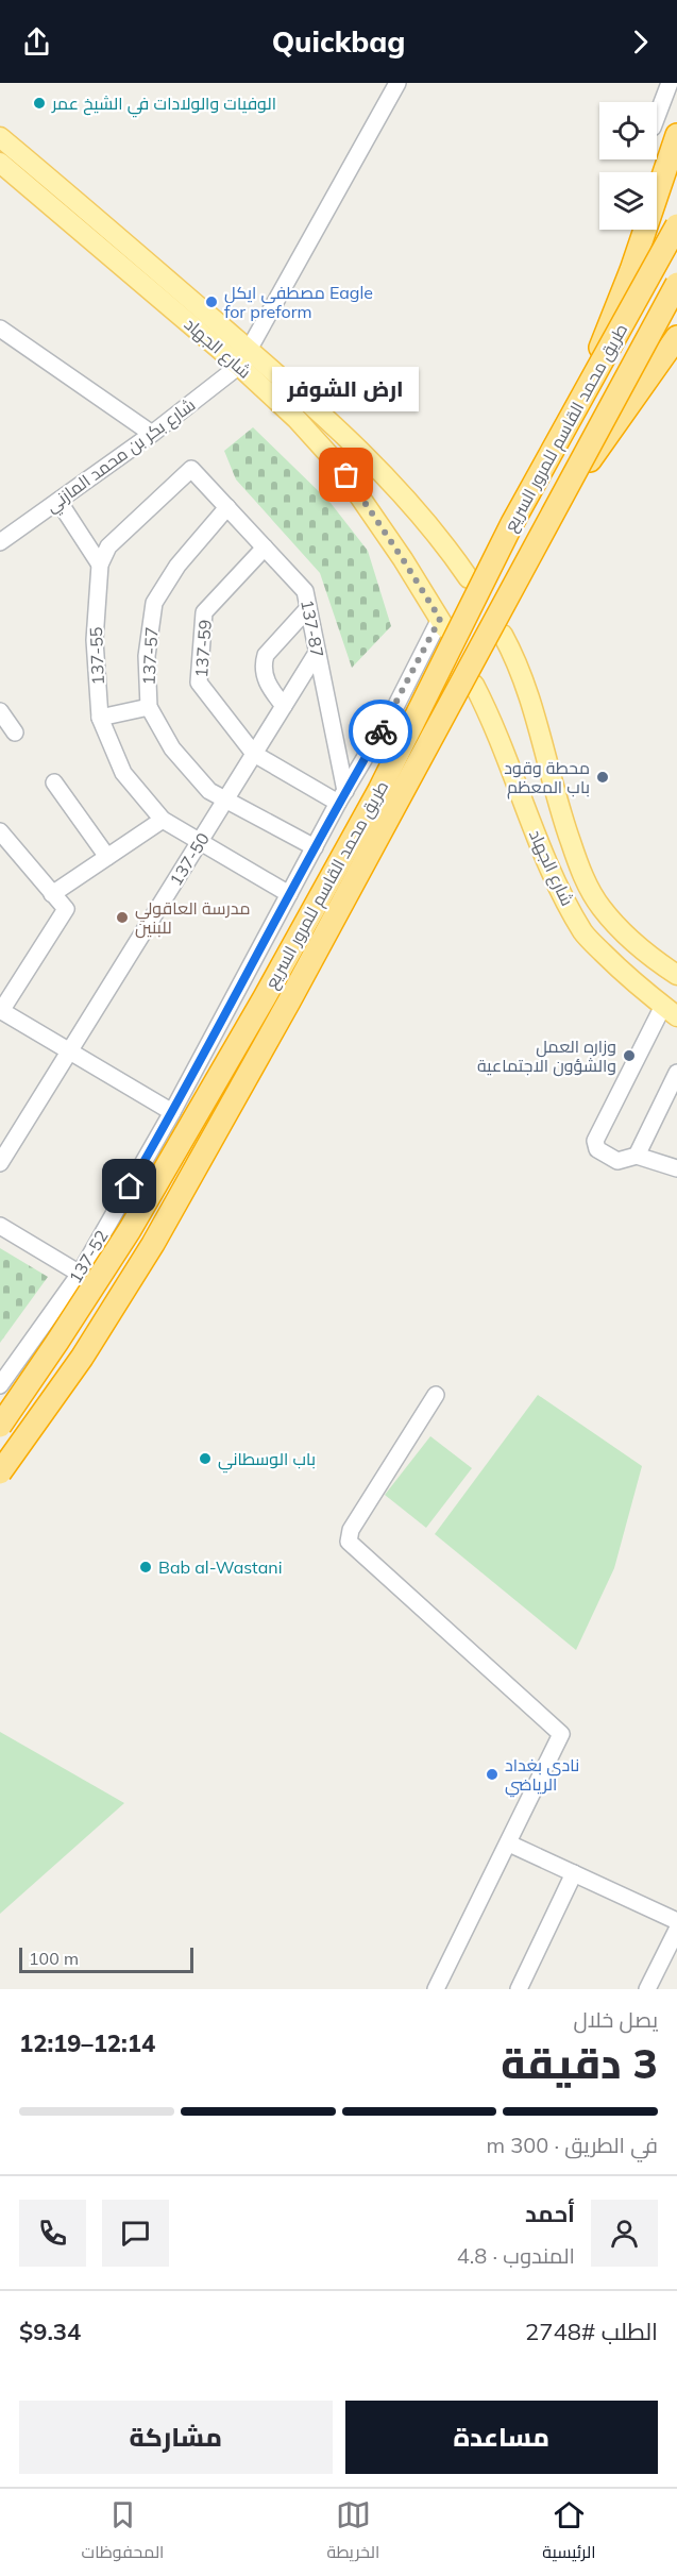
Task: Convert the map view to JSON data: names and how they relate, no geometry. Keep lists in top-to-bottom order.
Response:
{
  "streets": {
    "highway": ["طريق محمد القاسم للمرور السريع"],
    "main road": ["شارع الجهاد"],
    "street": [
      "شارع بكر بن محمد المازني",
      "137-87",
      "137-59",
      "137-55",
      "137-57",
      "137-50",
      "137-52"
    ]
  },
  "crossings": [
    ["شارع الجهاد", "شارع بكر بن محمد المازني"],
    ["شارع الجهاد", "137-52"],
    ["137-87", "137-59"],
    ["137-87", "137-55"],
    ["137-87", "137-57"],
    ["137-87", "137-50"],
    ["137-87", "137-52"],
    ["137-59", "137-50"],
    ["137-55", "137-50"],
    ["137-55", "137-52"],
    ["137-57", "137-50"],
    ["137-57", "137-52"]
  ],
  "places": [
    "الوفيات والولادات في الشيخ عمر",
    "مصطفى ايكل Eagle for preform",
    "ارض الشوفر",
    "محطة وقود باب المعظم",
    "مدرسة العاقولي للبنين",
    "وزاره العمل والشؤون الاجتماعية",
    "باب الوسطاني",
    "Bab al-Wastani",
    "نادي بغداد الرياضي"
  ],
  "scale_bar": "100 m",
  "page": {
    "header": "Quickbag",
    "bubble": "ارض الشوفر",
    "scale": "100 m",
    "heading": ["3 دقيقة", "يصل خلال", "12:14–12:19"],
    "panel": [
      "أحمد",
      "المندوب · 4.8",
      "الطلب #2748",
      "$9.34"
    ],
    "bar": "في الطريق · 300 m",
    "buttons": ["مساعدة", "مشاركة"],
    "tabs": ["الرئيسية", "الخريطة", "المحفوظات"]
  }
}
